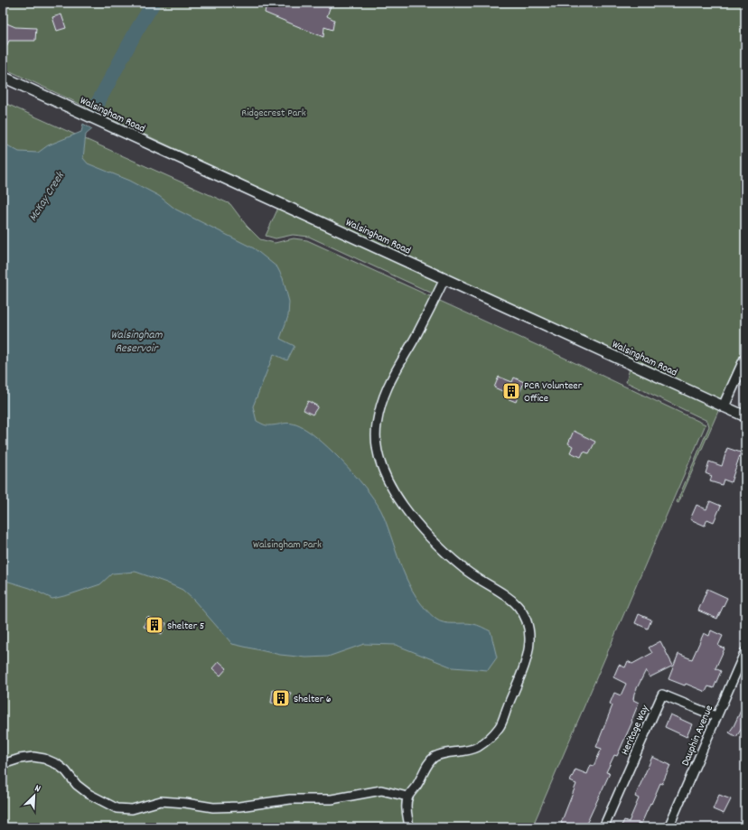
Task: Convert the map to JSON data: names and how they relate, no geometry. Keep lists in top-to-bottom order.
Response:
{
  "streets": {
    "street": ["Walsingham Road", "Heritage Way", "Dauphin Avenue"]
  },
  "crossings": [
    ["Heritage Way", "Dauphin Avenue"]
  ],
  "water": ["McKay Creek", "Walsingham Reservoir"],
  "parks": ["Ridgecrest Park", "Walsingham Park"],
  "places": {
    "building": ["PCR Volunteer Office", "Shelter 5", "Shelter 6"]
  },
  "north": "top right"
}
